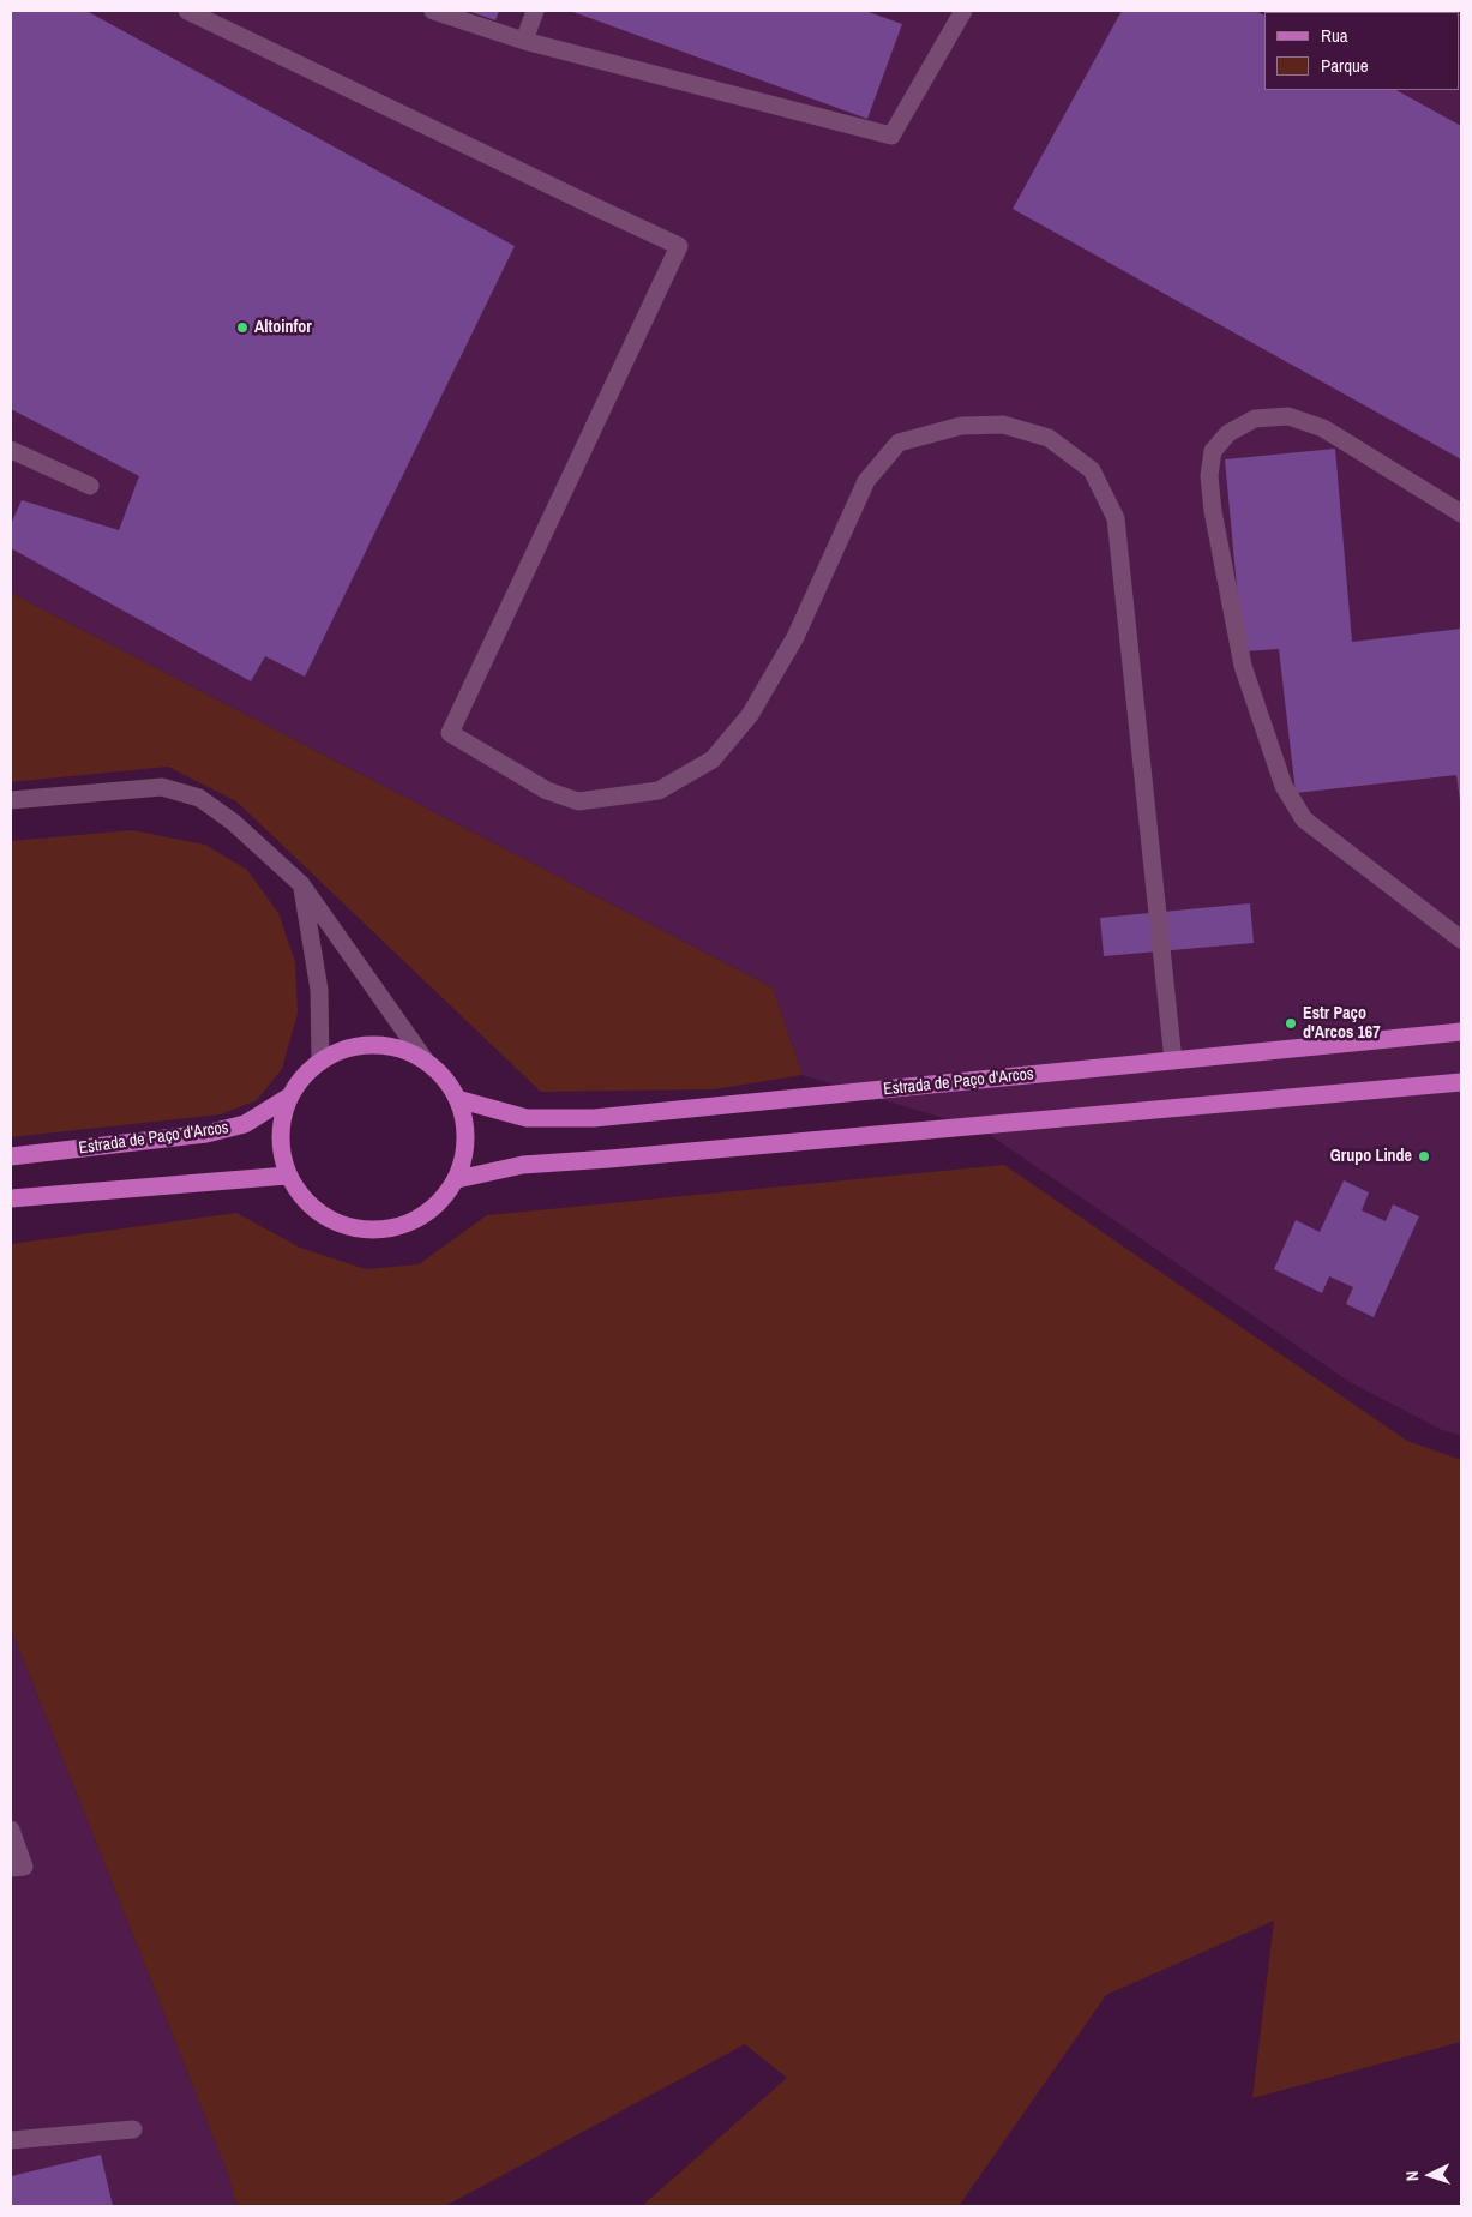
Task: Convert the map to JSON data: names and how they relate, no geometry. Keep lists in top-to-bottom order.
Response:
{
  "streets": {
    "main road": ["Estrada de Paço d'Arcos"]
  },
  "places": ["Altoinfor", "Estr Paço d'Arcos 167", "Grupo Linde"],
  "legend": ["Rua", "Parque"],
  "north": "left"
}
